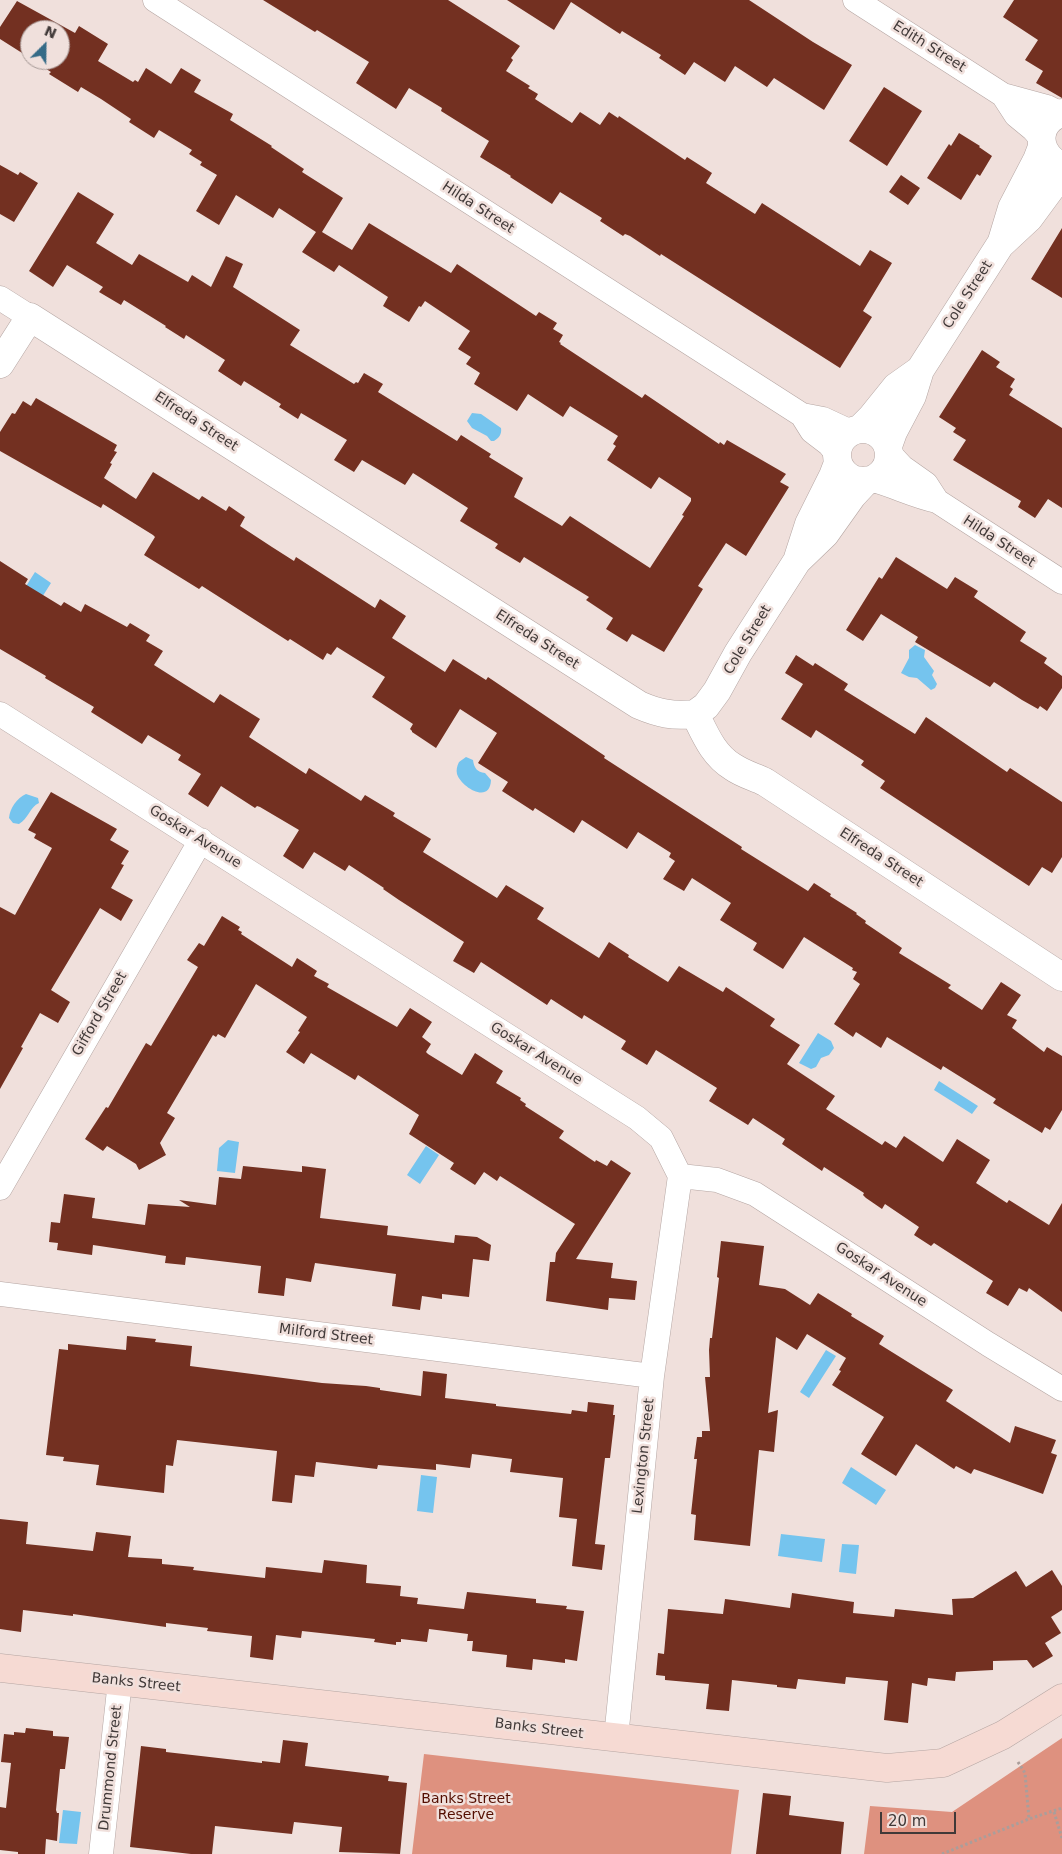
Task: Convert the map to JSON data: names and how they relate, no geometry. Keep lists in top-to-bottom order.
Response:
{
  "streets": {
    "main road": ["Banks Street"],
    "street": [
      "Edith Street",
      "Hilda Street",
      "Cole Street",
      "Elfreda Street",
      "Goskar Avenue",
      "Gifford Street",
      "Milford Street",
      "Lexington Street",
      "Drummond Street"
    ]
  },
  "crossings": [
    ["Edith Street", "Cole Street"],
    ["Hilda Street", "Cole Street"],
    ["Cole Street", "Elfreda Street"],
    ["Goskar Avenue", "Gifford Street"],
    ["Goskar Avenue", "Lexington Street"],
    ["Milford Street", "Lexington Street"],
    ["Lexington Street", "Banks Street"],
    ["Banks Street", "Drummond Street"]
  ],
  "parks": ["Banks Street Reserve"],
  "scale_bar": "20 m",
  "north": "top right"
}
